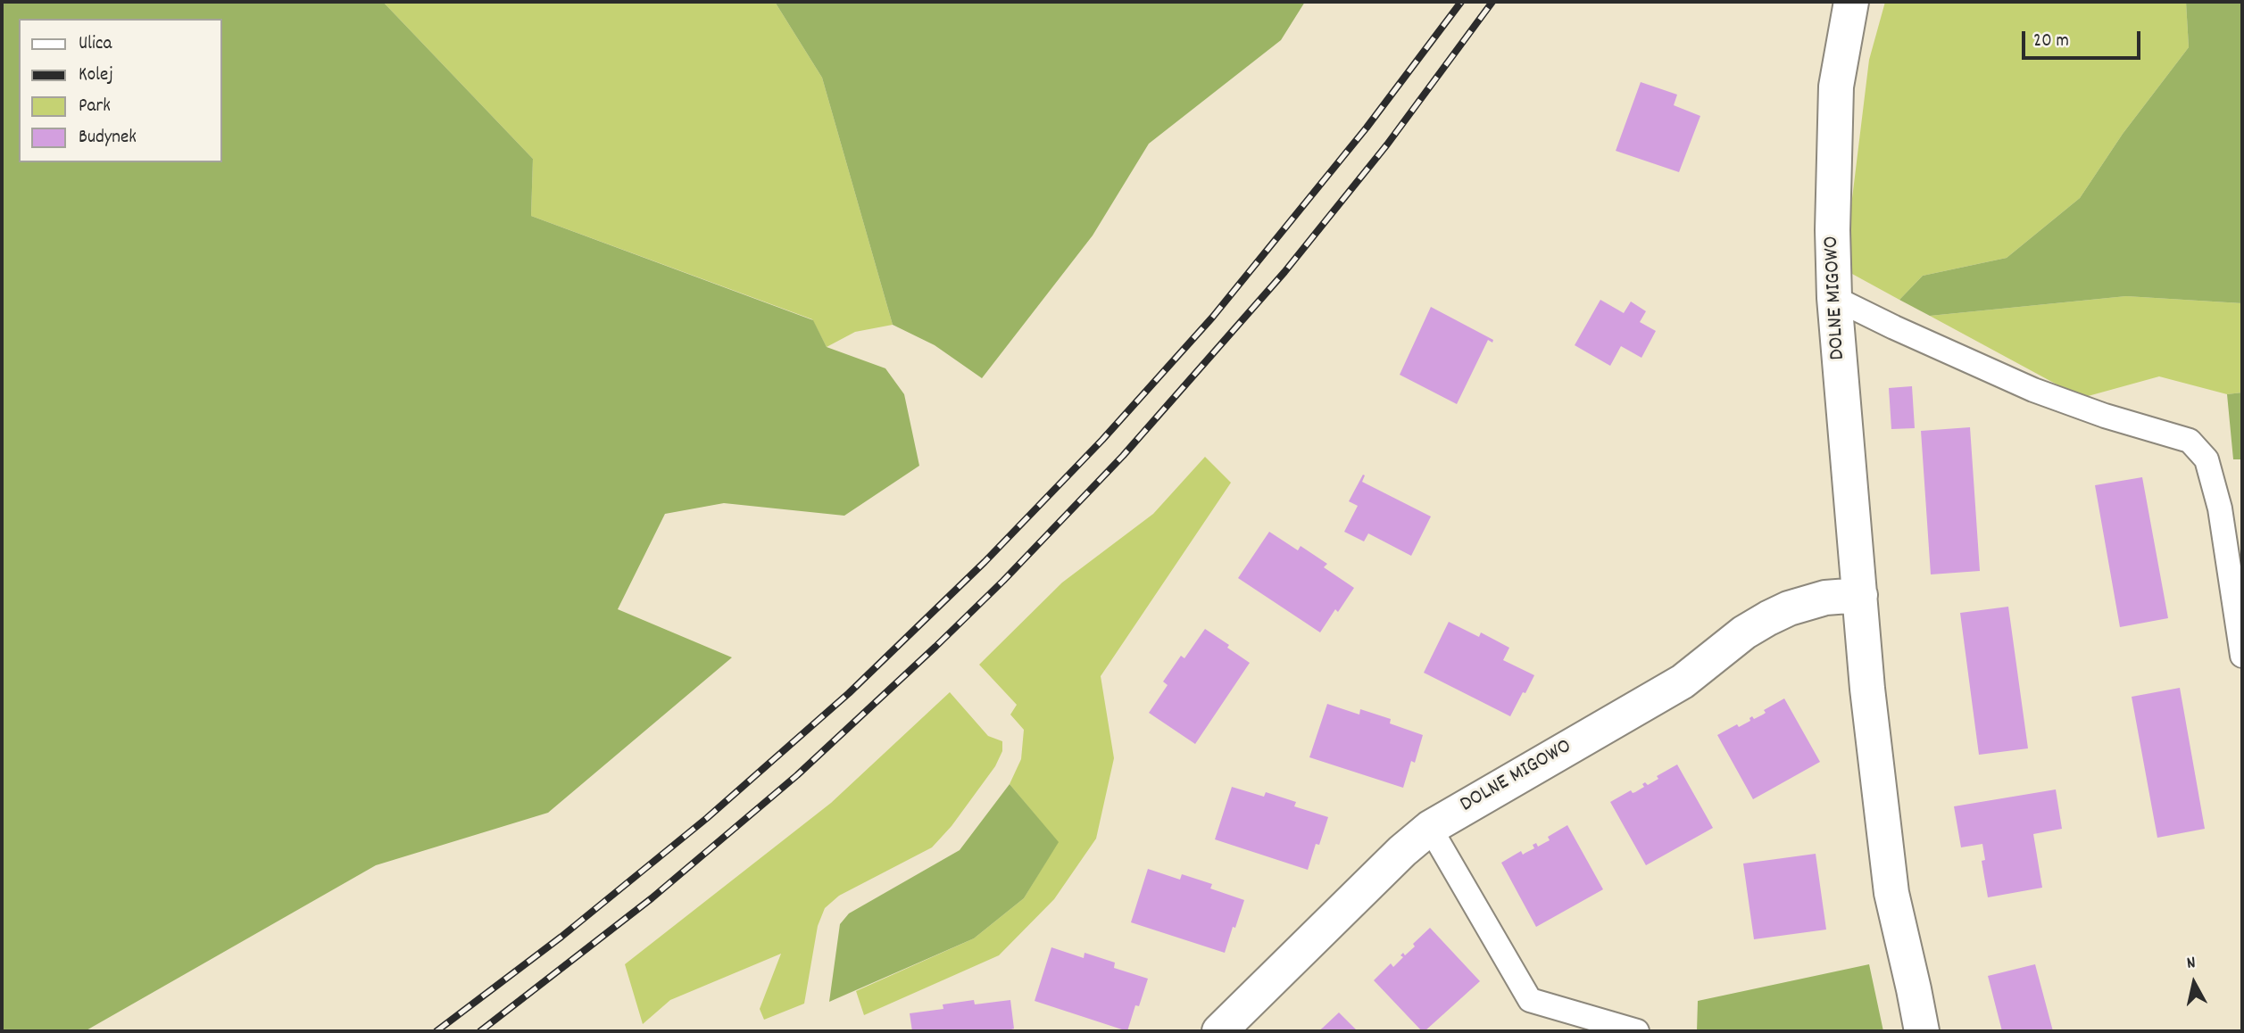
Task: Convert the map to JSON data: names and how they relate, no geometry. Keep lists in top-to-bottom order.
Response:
{
  "streets": {
    "street": ["DOLNE MIGOWO"]
  },
  "legend": [
    "Ulica",
    "Kolej",
    "Park",
    "Budynek"
  ],
  "scale_bar": "20 m",
  "north": "top"
}
